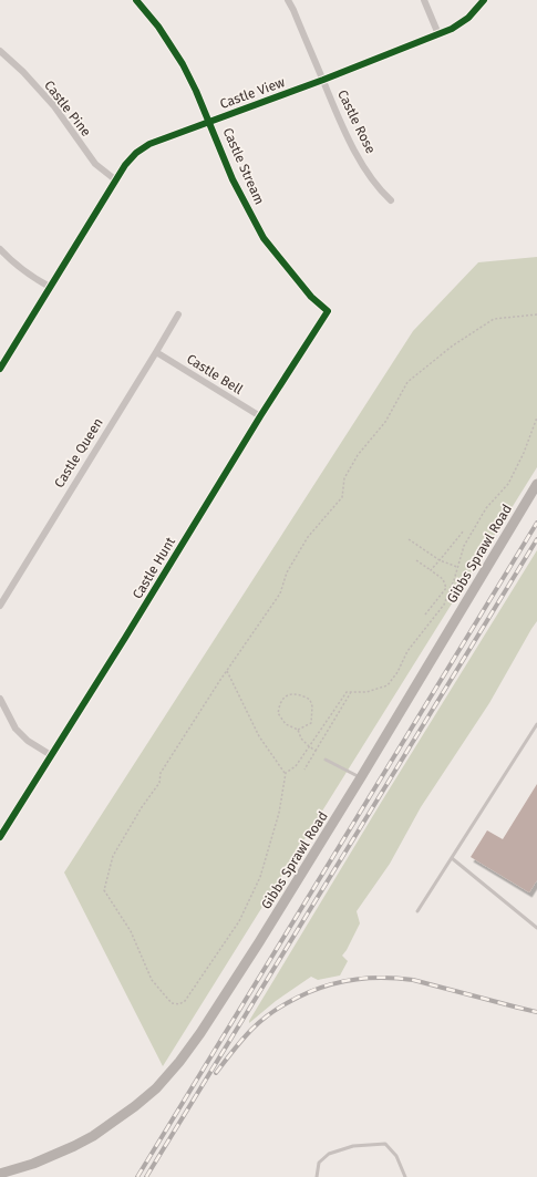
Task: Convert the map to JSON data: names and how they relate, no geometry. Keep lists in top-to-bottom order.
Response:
{
  "streets": {
    "main road": ["Gibbs Sprawl Road"],
    "street": [
      "Castle View",
      "Castle Pine",
      "Castle Rose",
      "Castle Stream",
      "Castle Bell",
      "Castle Queen",
      "Castle Hunt"
    ]
  },
  "crossings": [
    ["Castle View", "Castle Pine"],
    ["Castle View", "Castle Rose"],
    ["Castle View", "Castle Stream"],
    ["Castle Stream", "Castle Hunt"],
    ["Castle Bell", "Castle Queen"],
    ["Castle Bell", "Castle Hunt"]
  ]
}
